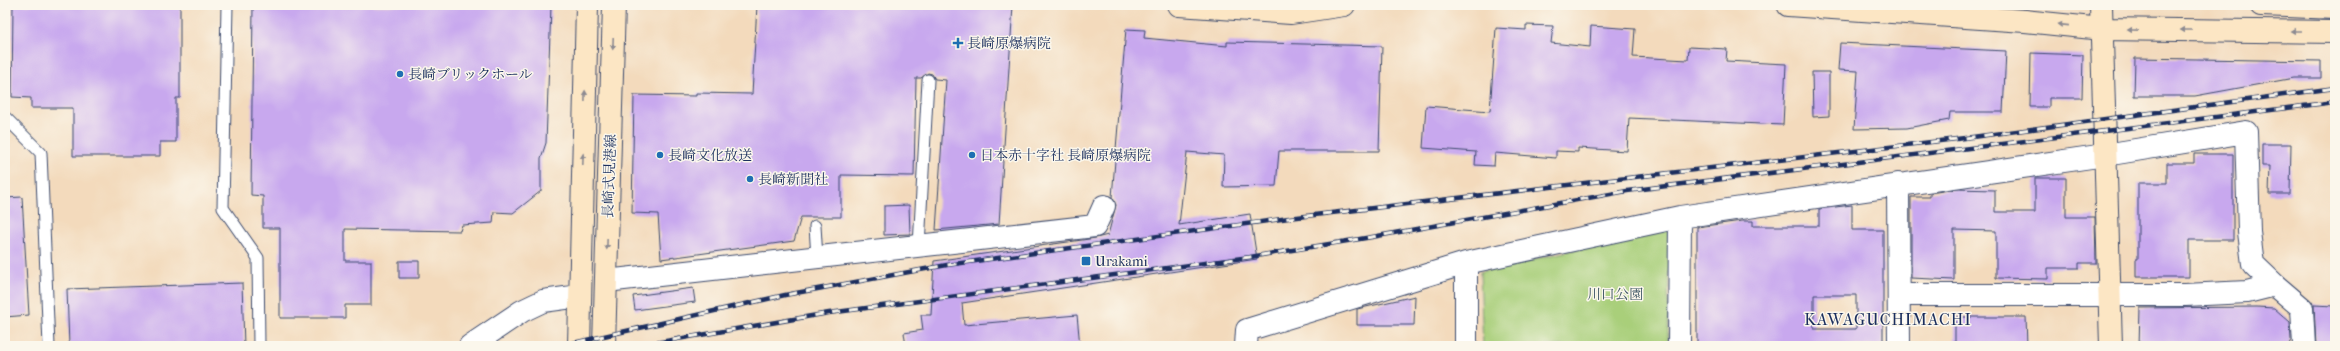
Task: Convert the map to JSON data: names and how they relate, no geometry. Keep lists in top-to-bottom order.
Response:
{
  "streets": {
    "street": ["長崎式見港線"]
  },
  "districts": ["KAWAGUCHIMACHI"],
  "parks": ["川口公園"],
  "places": {
    "health": ["長崎原爆病院"],
    "other": [
      "長崎ブリックホール",
      "長崎文化放送",
      "日本赤十字社 長崎原爆病院",
      "長崎新聞社"
    ],
    "transit": ["Urakami"]
  }
}
